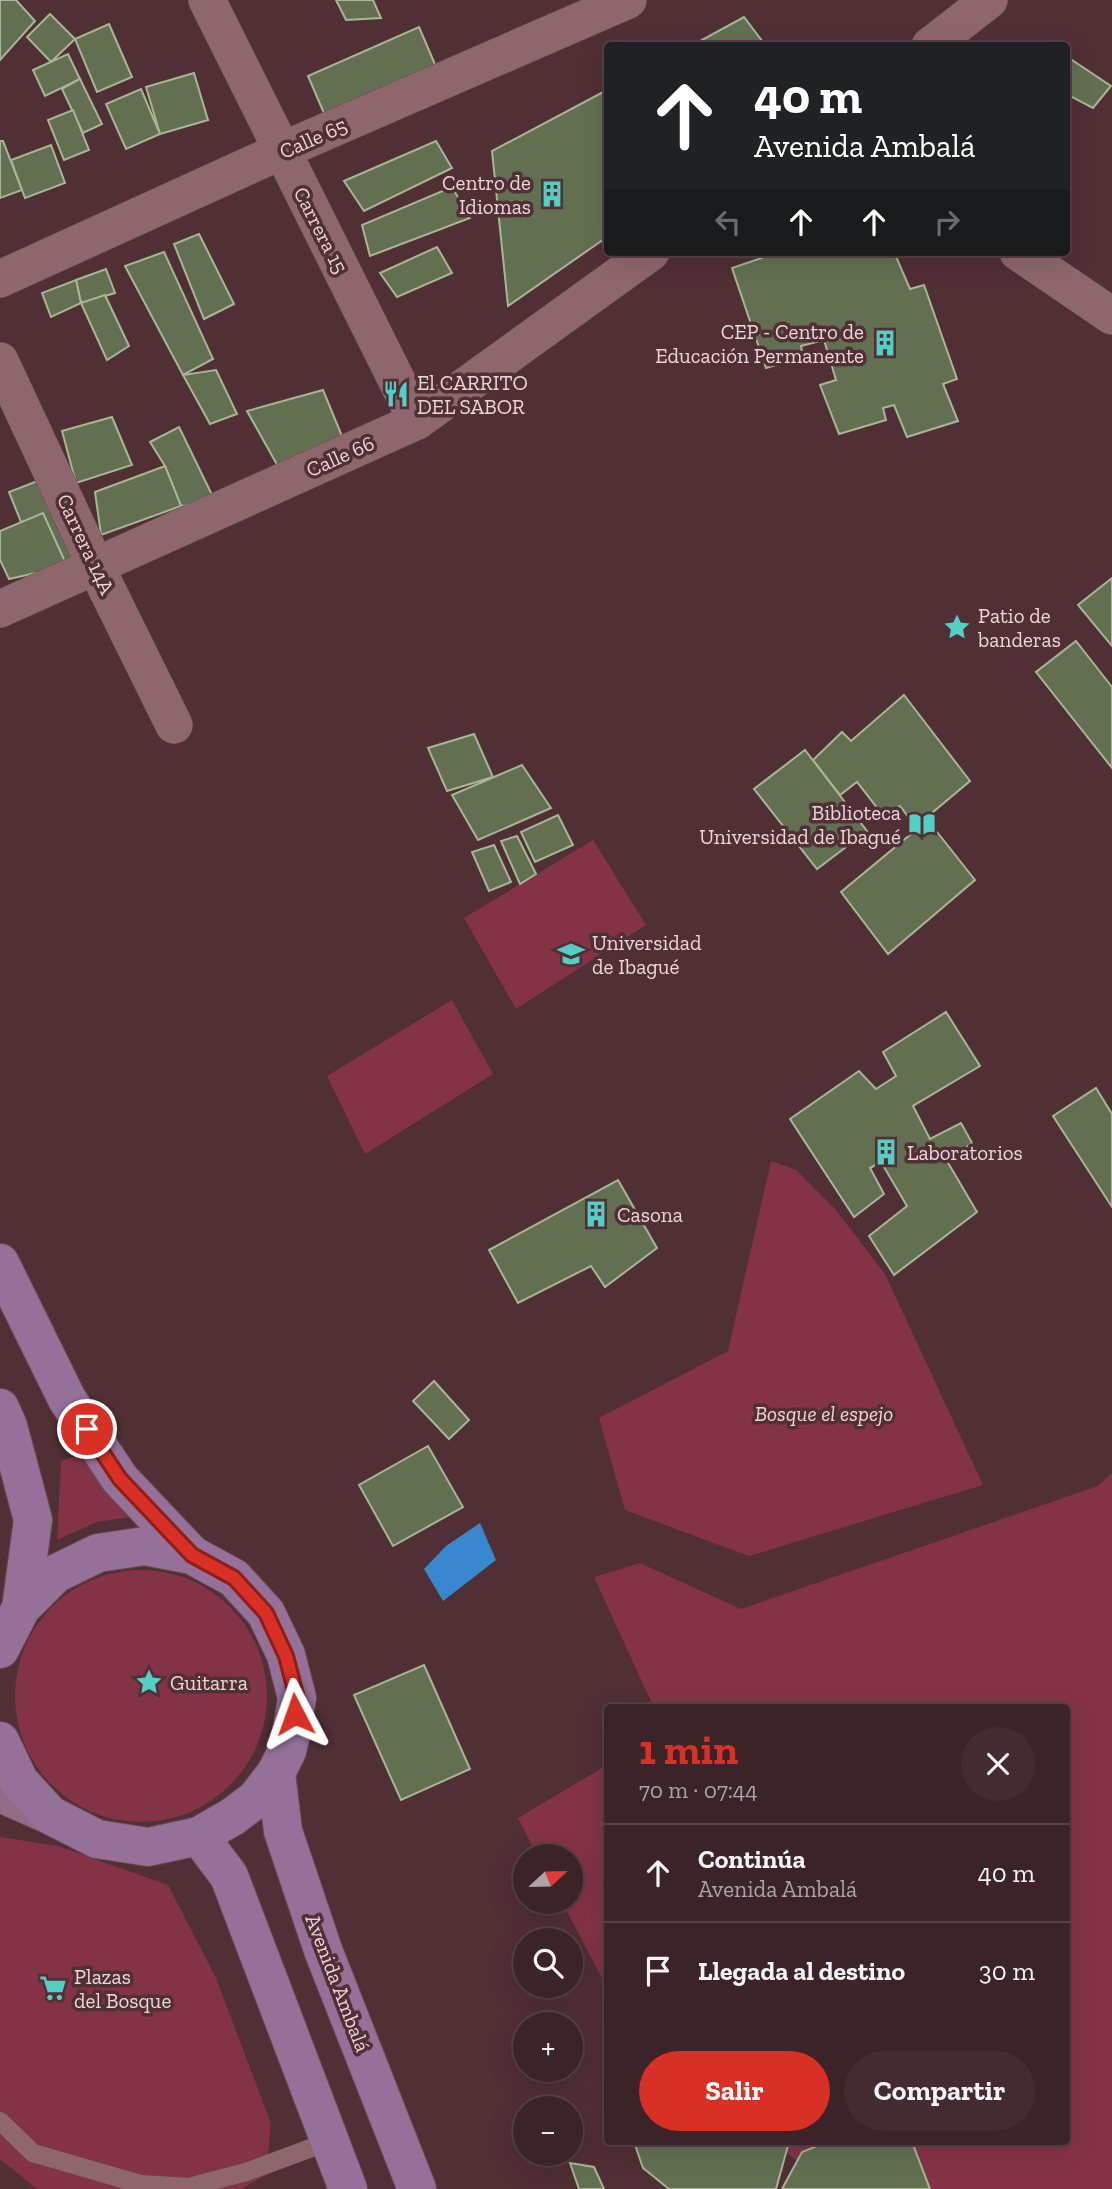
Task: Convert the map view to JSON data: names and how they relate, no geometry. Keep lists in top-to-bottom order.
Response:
{
  "streets": {
    "main road": ["Avenida Ambalá"],
    "street": [
      "Calle 65",
      "Carrera 15",
      "Calle 66",
      "Carrera 14A"
    ]
  },
  "crossings": [
    ["Calle 65", "Carrera 15"],
    ["Carrera 15", "Calle 66"],
    ["Calle 66", "Carrera 14A"]
  ],
  "parks": ["Bosque el espejo"],
  "places": {
    "building": [
      "Centro de Idiomas",
      "CEP - Centro de Educación Permanente",
      "Laboratorios",
      "Casona"
    ],
    "restaurant": ["El CARRITO DEL SABOR"],
    "place": ["Patio de banderas", "Guitarra"],
    "library": ["Biblioteca Universidad de Ibagué"],
    "school or university": ["Universidad de Ibagué"],
    "supermarket": ["Plazas del Bosque"]
  },
  "north": "right",
  "page": {
    "turn": ["40 m", "Avenida Ambalá"],
    "heading": ["1 min", "70 m · 07:44"],
    "list": [
      {
        "name": "Continúa",
        "note": "Avenida Ambalá",
        "value": "40 m"
      },
      {
        "name": "Llegada al destino",
        "value": "30 m"
      }
    ],
    "map_buttons": ["+", "−"],
    "buttons": ["Salir", "Compartir"]
  }
}
